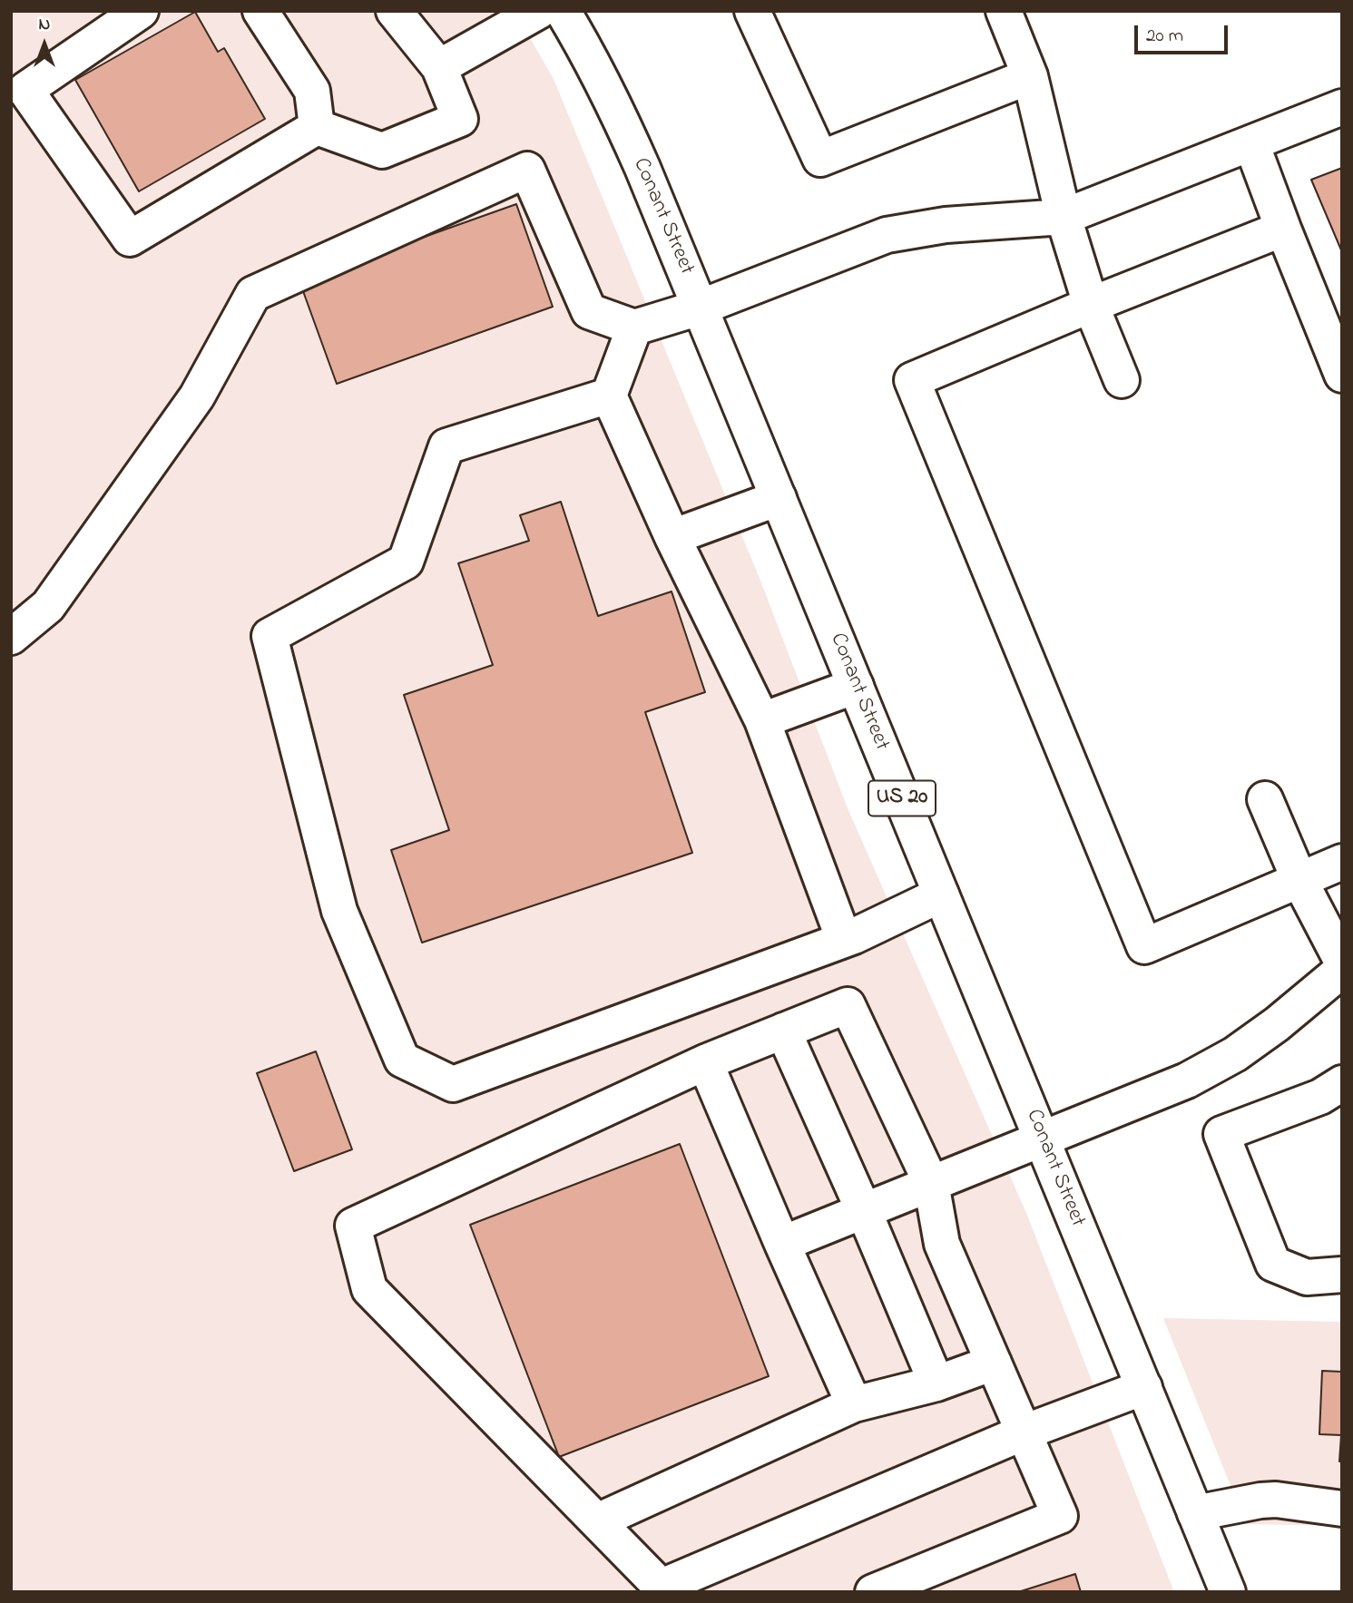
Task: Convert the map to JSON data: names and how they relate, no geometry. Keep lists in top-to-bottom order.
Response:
{
  "streets": {
    "main road": ["Conant Street", "US 20"]
  },
  "scale_bar": "20 m",
  "north": "top"
}
